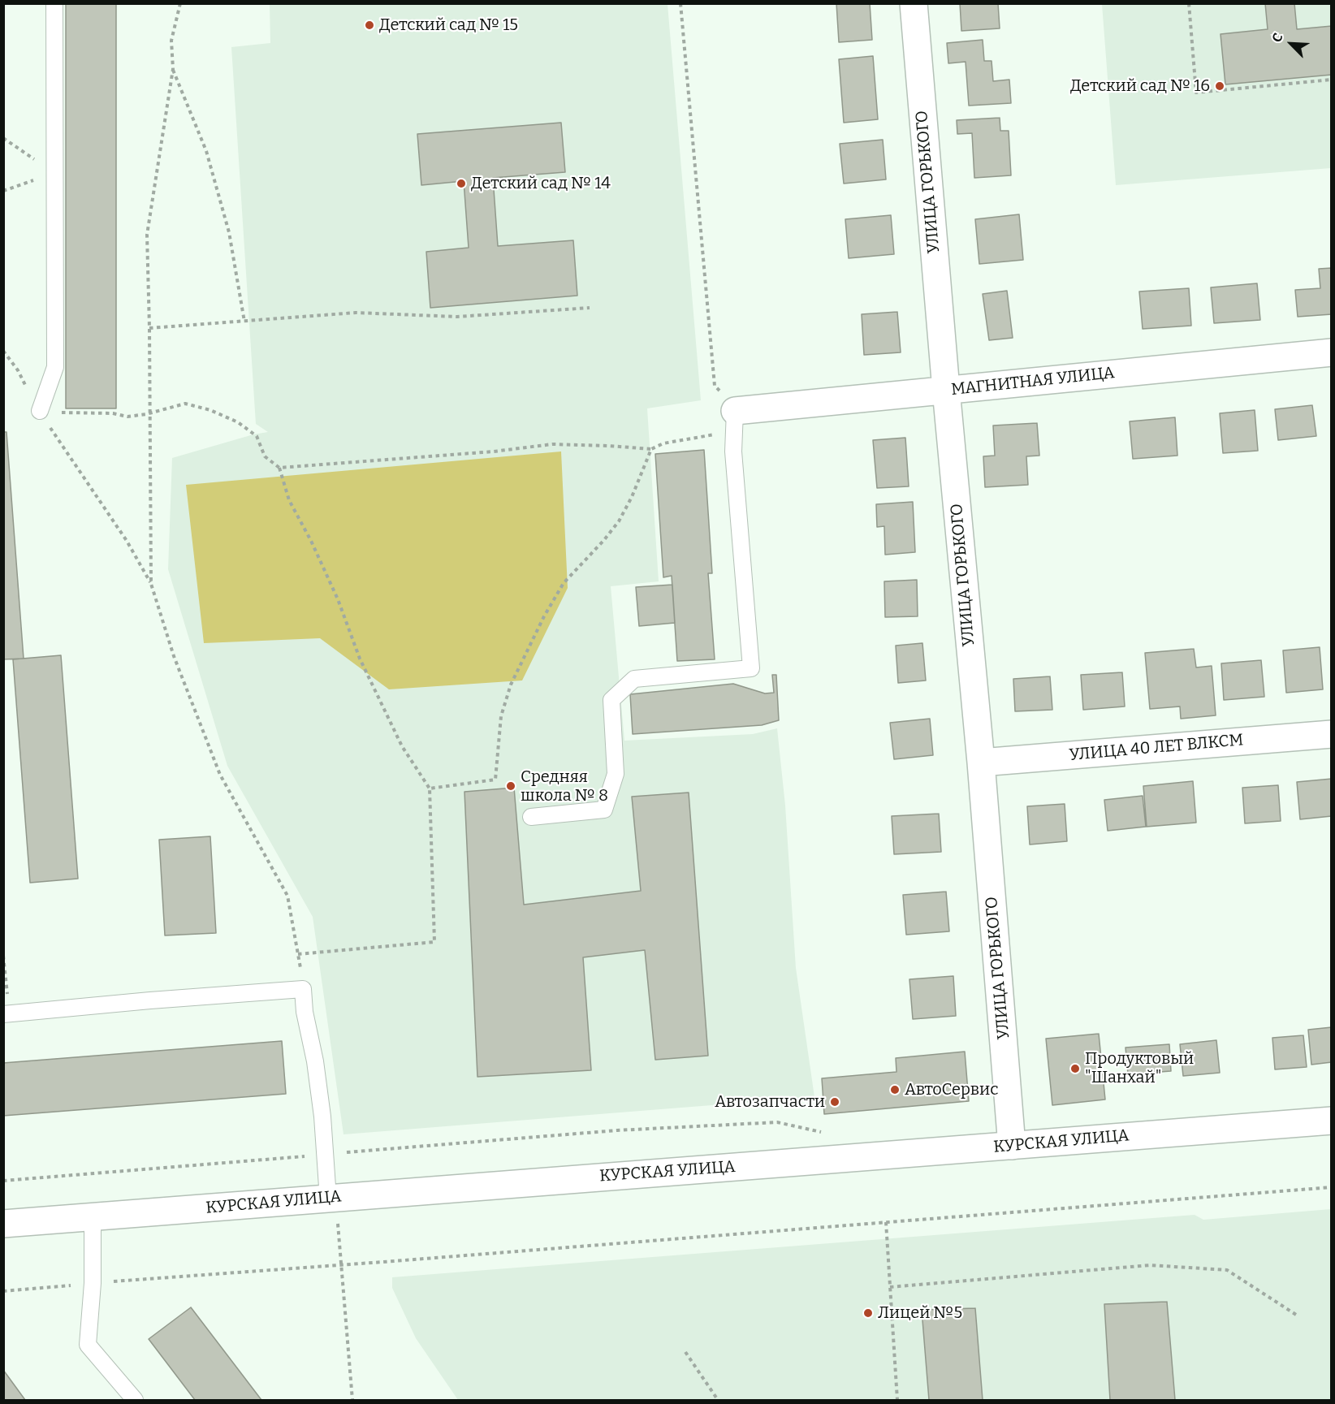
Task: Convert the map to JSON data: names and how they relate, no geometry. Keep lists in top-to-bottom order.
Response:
{
  "streets": {
    "street": [
      "УЛИЦА ГОРЬКОГО",
      "МАГНИТНАЯ УЛИЦА",
      "УЛИЦА 40 ЛЕТ ВЛКСМ",
      "КУРСКАЯ УЛИЦА"
    ]
  },
  "crossings": [
    ["УЛИЦА ГОРЬКОГО", "МАГНИТНАЯ УЛИЦА"],
    ["УЛИЦА ГОРЬКОГО", "УЛИЦА 40 ЛЕТ ВЛКСМ"],
    ["УЛИЦА ГОРЬКОГО", "КУРСКАЯ УЛИЦА"]
  ],
  "places": [
    "Детский сад № 15",
    "Детский сад № 16",
    "Детский сад № 14",
    "Cредняя школа № 8",
    "Продуктовый \"Шанхай\"",
    "АвтоСервис",
    "Автозапчасти",
    "Лицей №5"
  ],
  "north": "top left"
}
